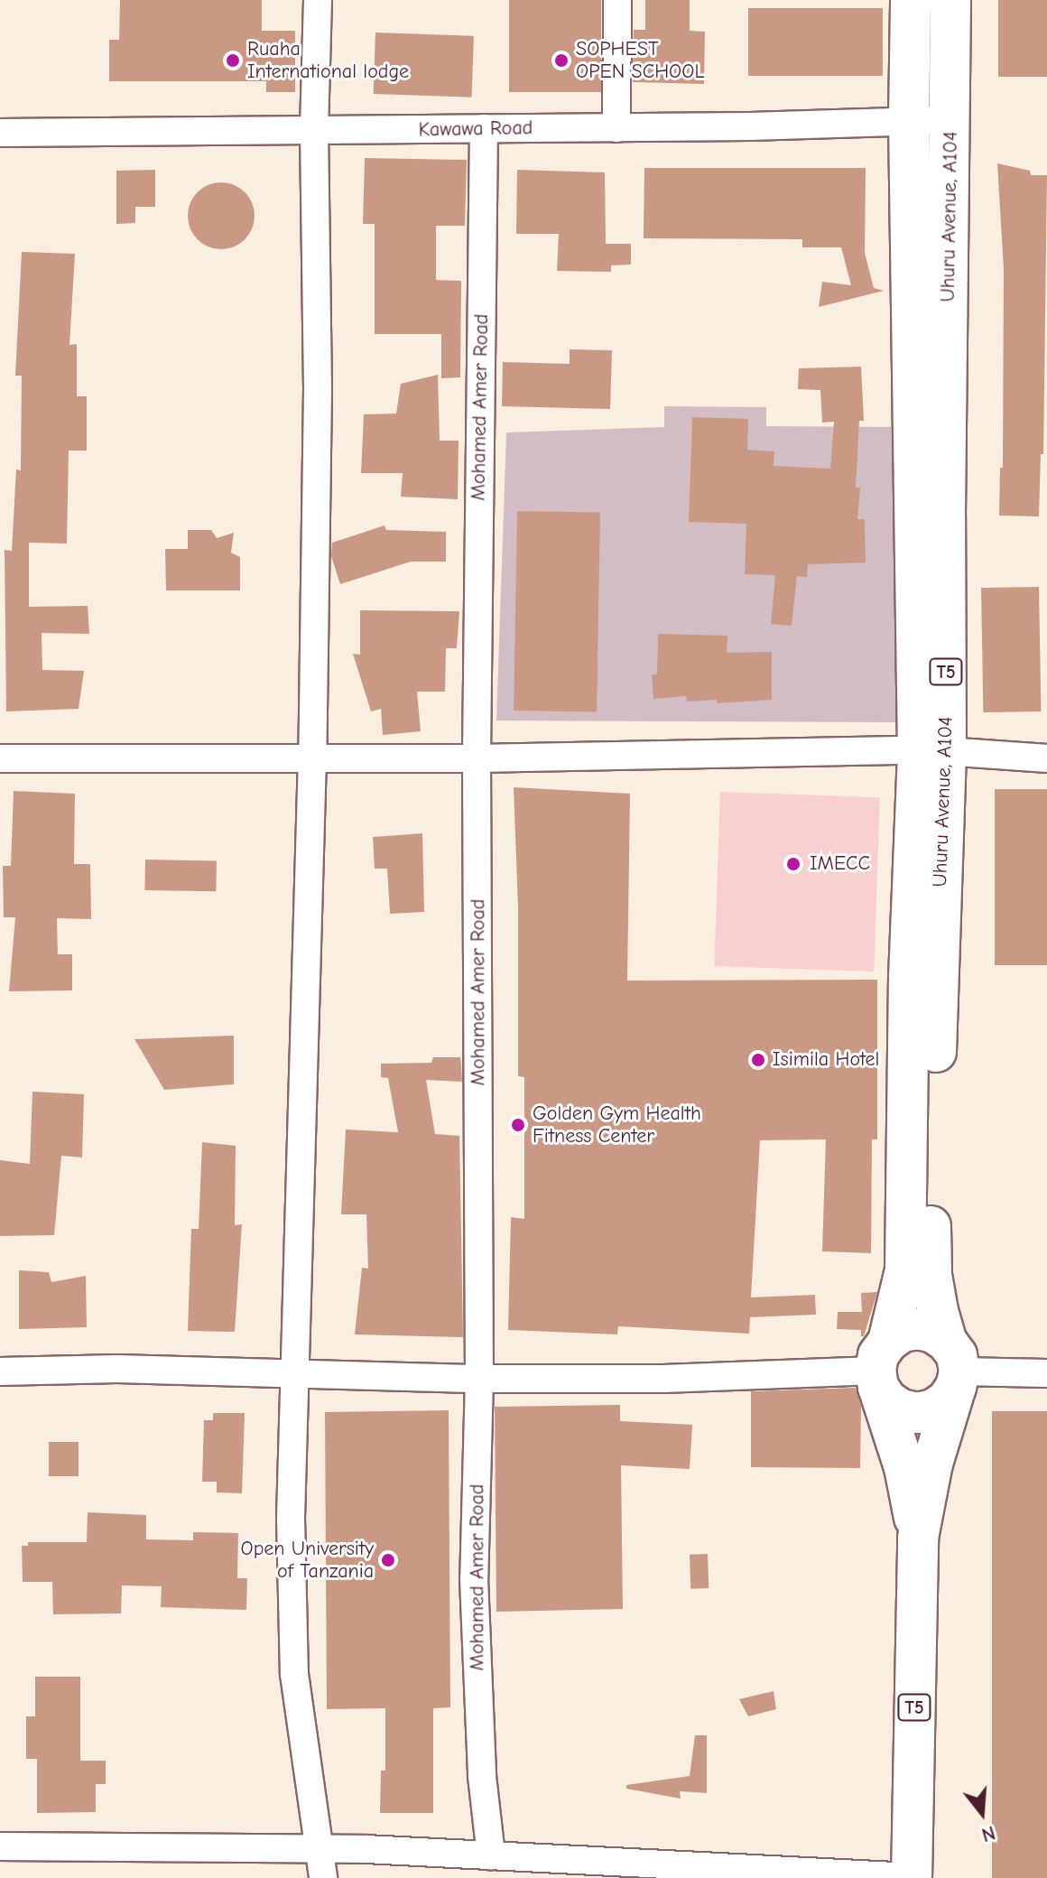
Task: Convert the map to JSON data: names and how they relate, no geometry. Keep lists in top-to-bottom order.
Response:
{
  "streets": {
    "highway": ["Uhuru Avenue, A104", "T5"],
    "street": ["Kawawa Road", "Mohamed Amer Road"]
  },
  "crossings": [
    ["Kawawa Road", "Uhuru Avenue, A104"],
    ["Kawawa Road", "Mohamed Amer Road"],
    ["Uhuru Avenue, A104", "T5"]
  ],
  "places": [
    "Ruaha International lodge",
    "SOPHEST OPEN SCHOOL",
    "IMECC",
    "Isimila Hotel",
    "Golden Gym Health Fitness Center",
    "Open University of Tanzania"
  ],
  "north": "bottom"
}
